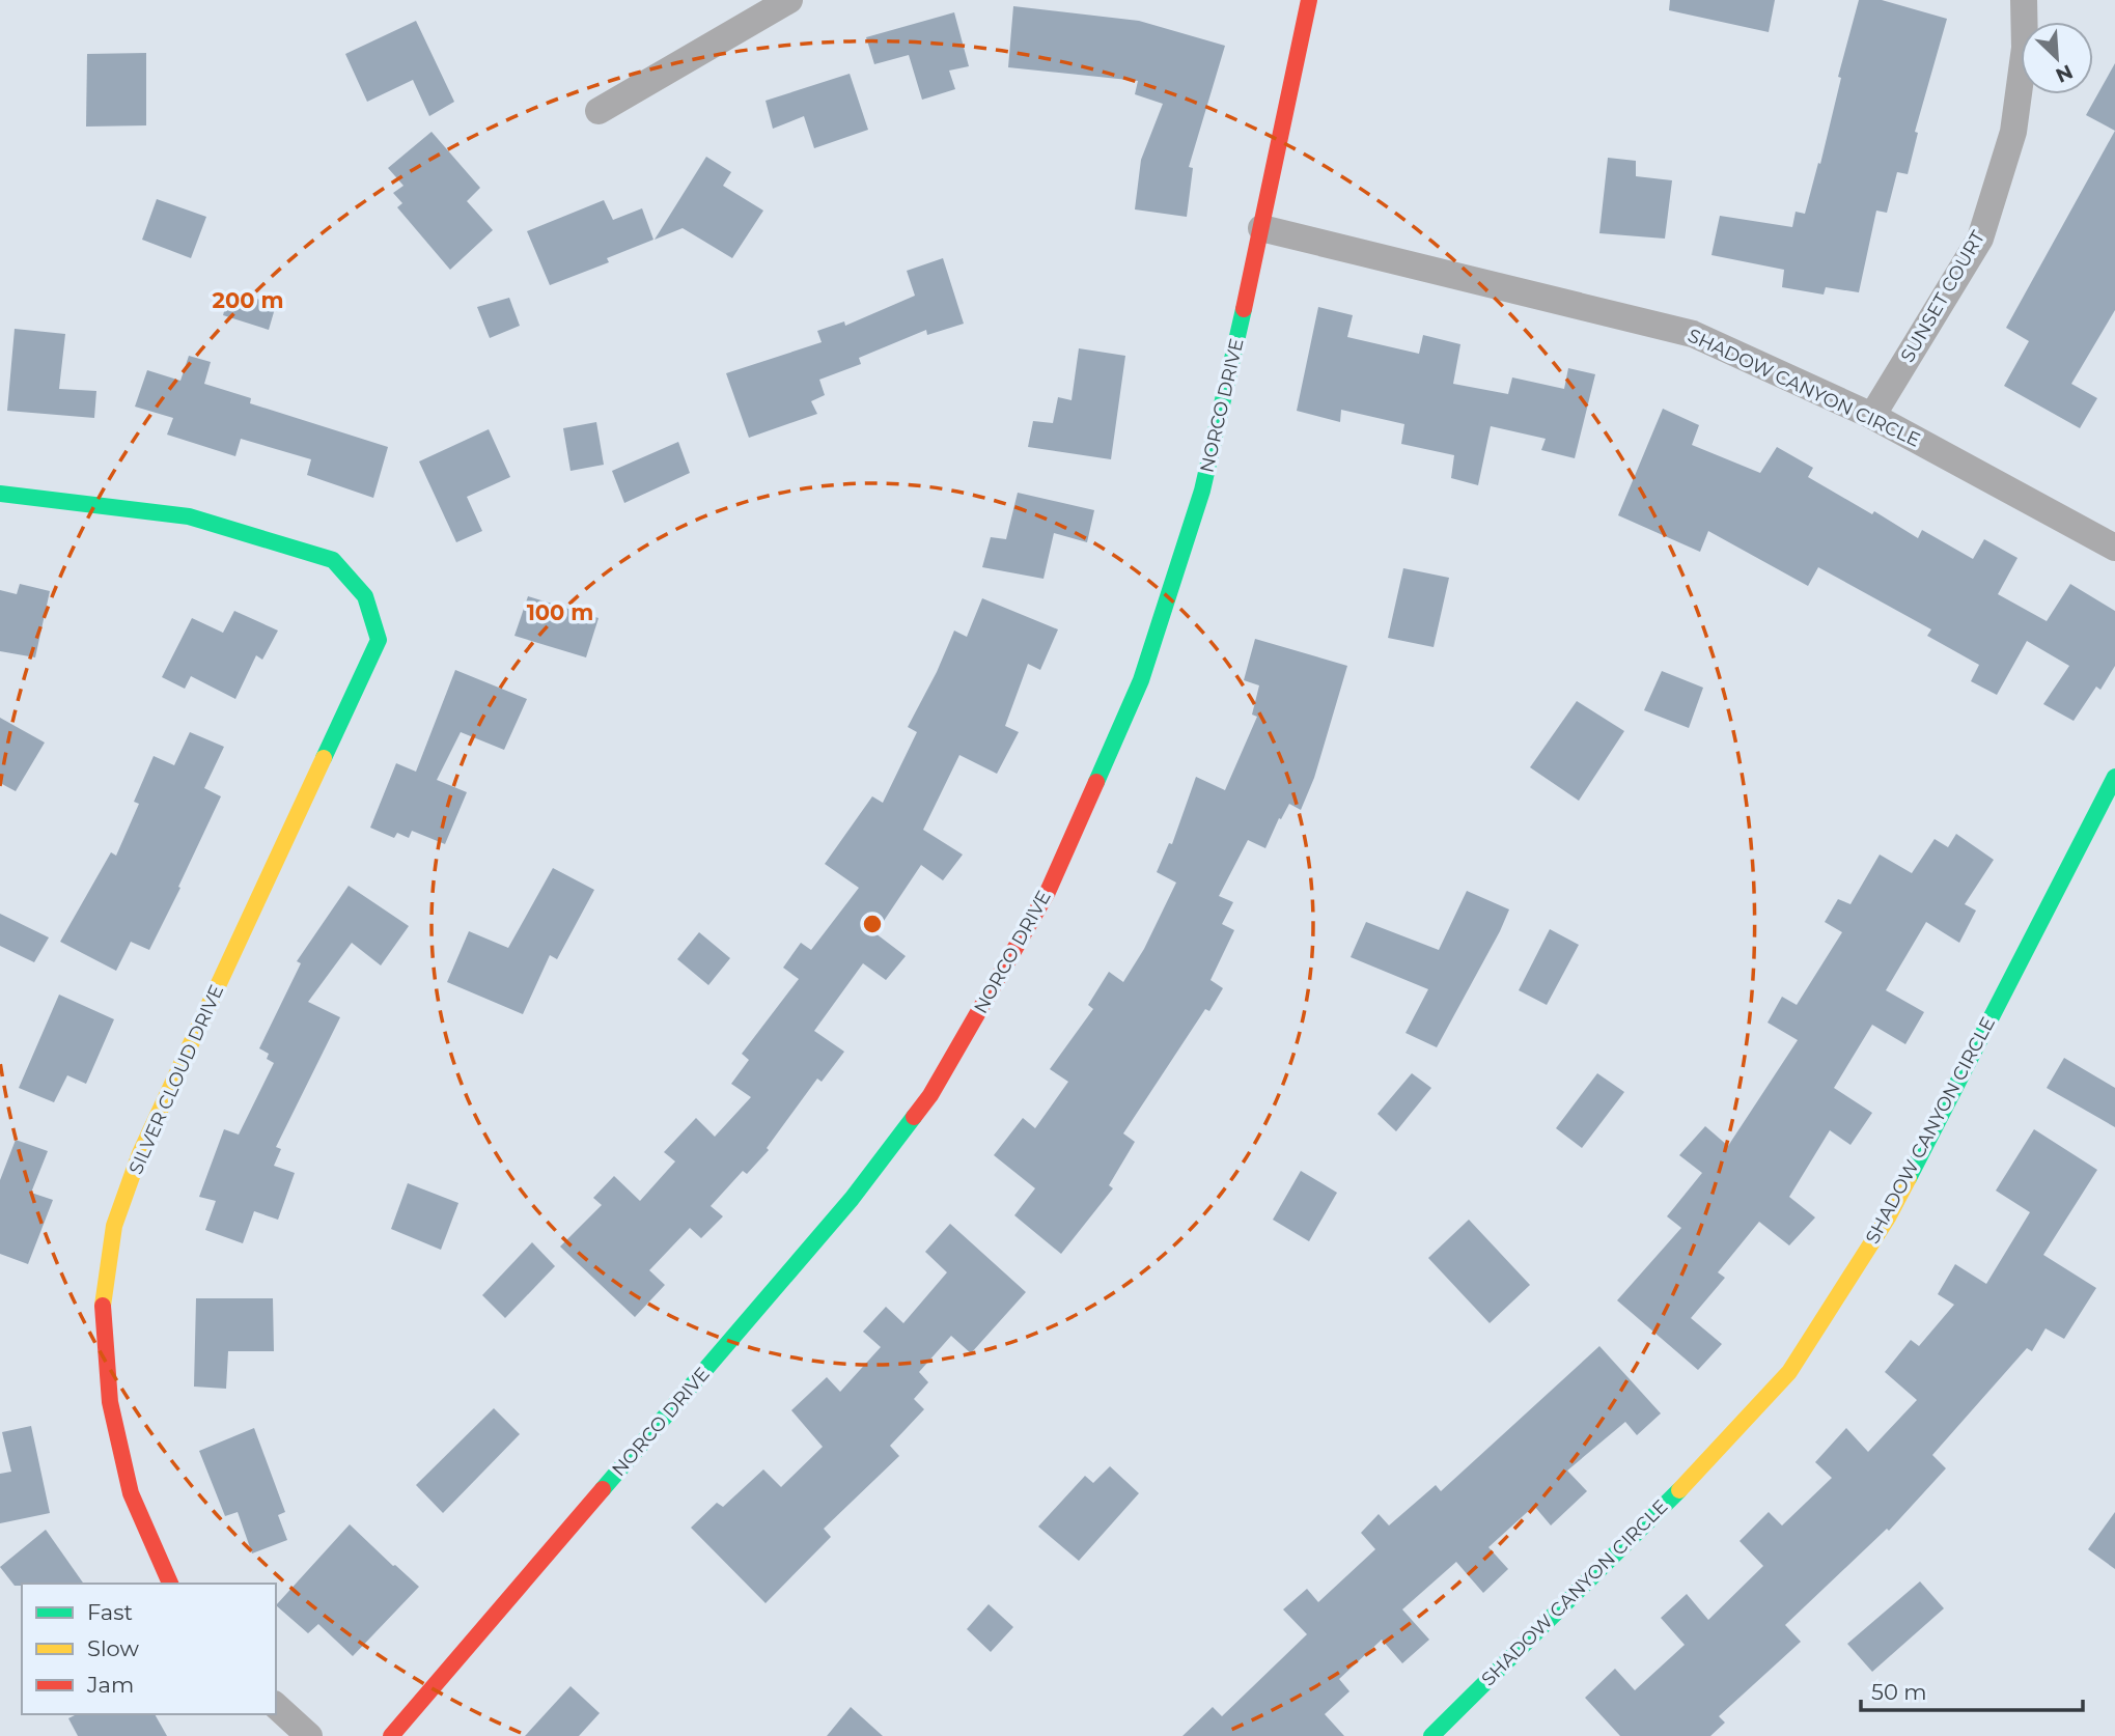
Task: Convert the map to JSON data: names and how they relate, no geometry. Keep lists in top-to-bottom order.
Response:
{
  "streets": {
    "street": [
      "SUNSET COURT",
      "SHADOW CANYON CIRCLE",
      "NORCO DRIVE",
      "SILVER CLOUD DRIVE"
    ]
  },
  "crossings": [
    ["SUNSET COURT", "SHADOW CANYON CIRCLE"],
    ["SHADOW CANYON CIRCLE", "NORCO DRIVE"]
  ],
  "legend": ["Fast", "Slow", "Jam"],
  "scale_bar": "50 m",
  "north": "bottom right",
  "rings": ["200 m", "100 m"]
}
